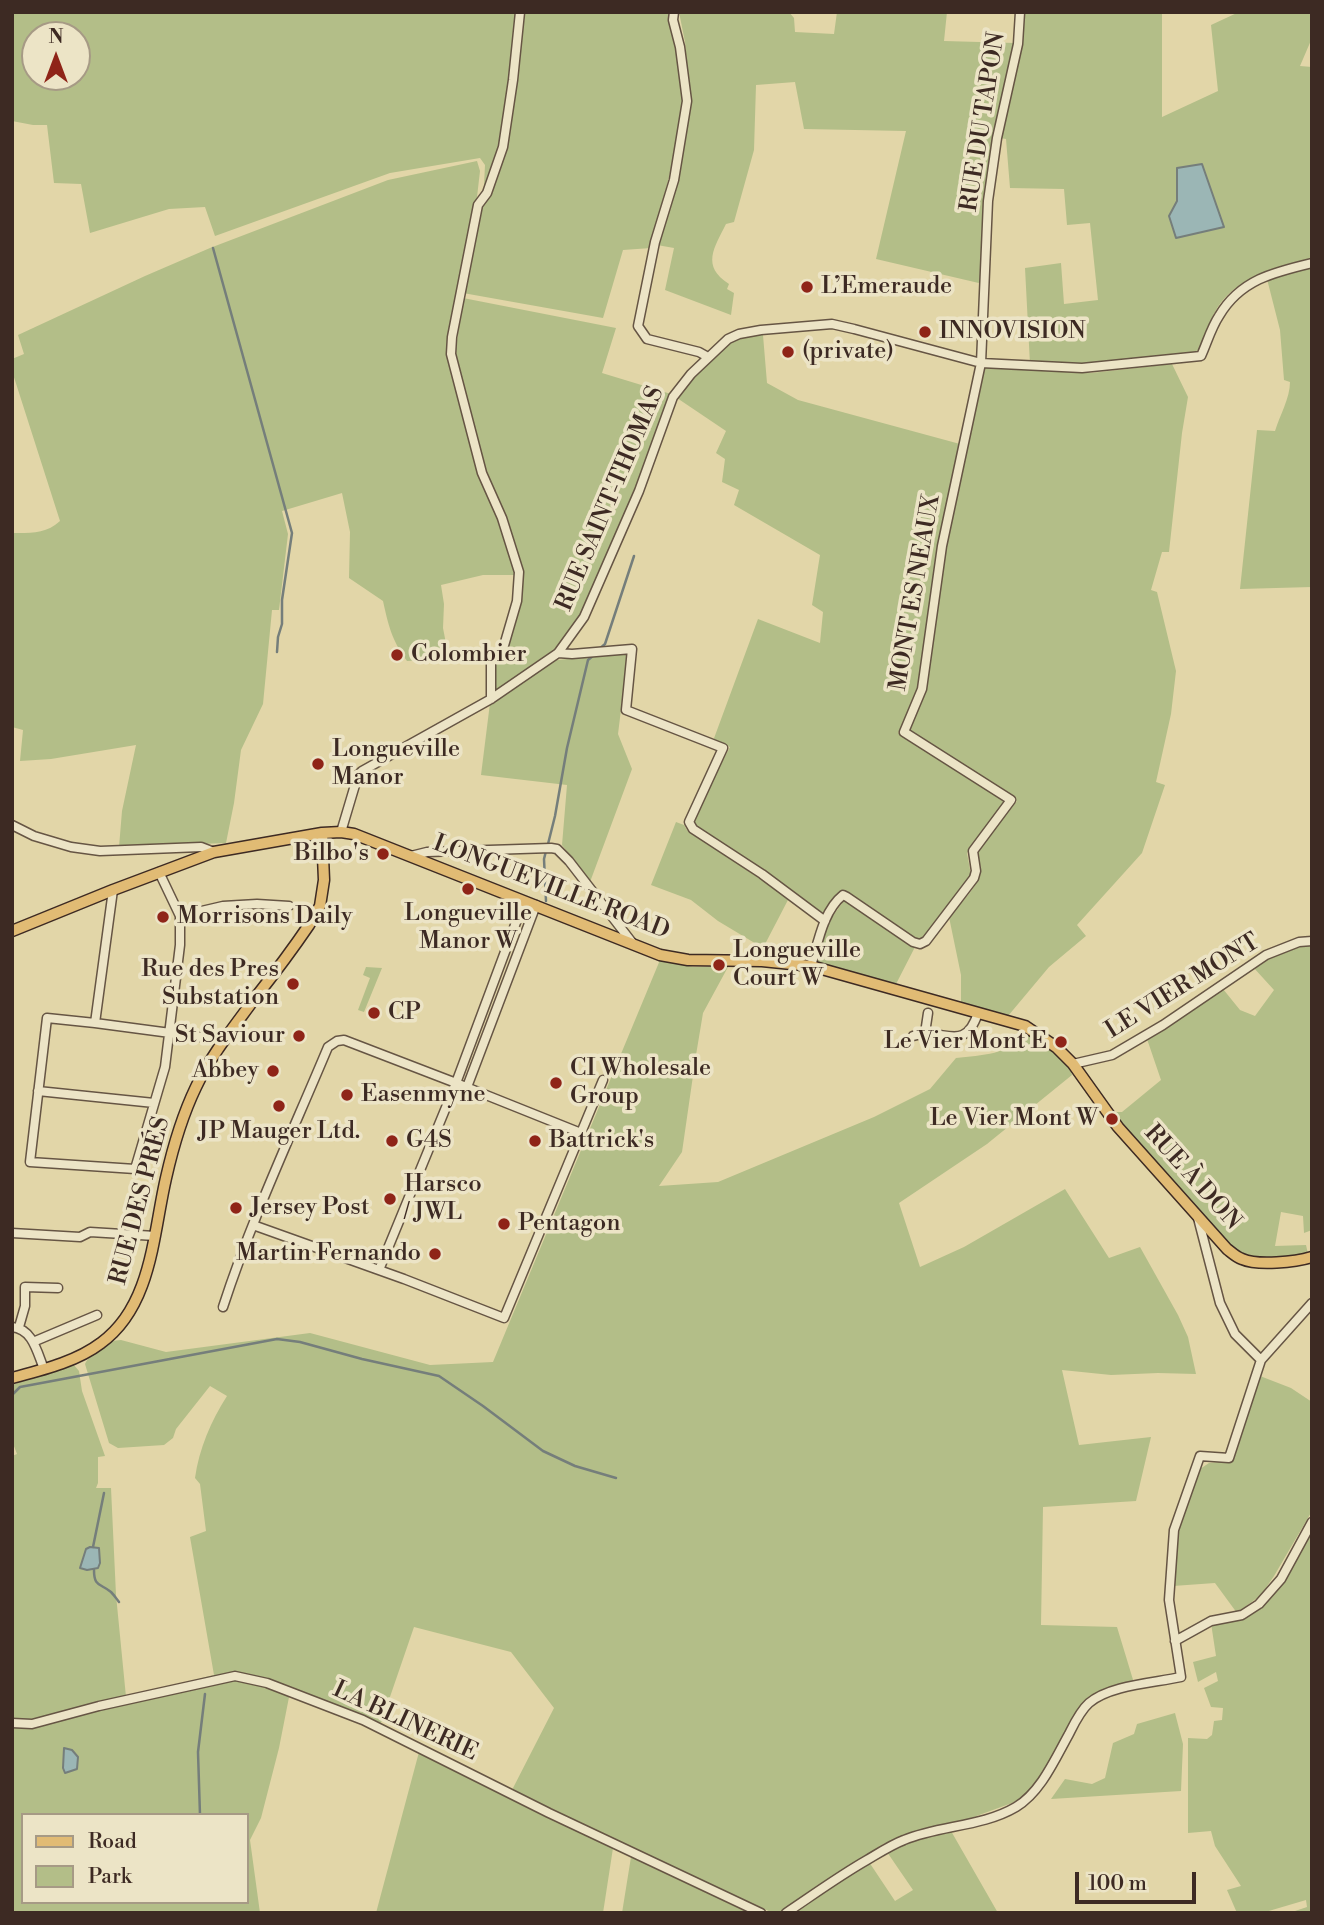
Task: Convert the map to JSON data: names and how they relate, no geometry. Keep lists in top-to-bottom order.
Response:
{
  "streets": {
    "main road": ["LONGUEVILLE ROAD", "RUE À DON", "RUE DES PRÉS"],
    "street": [
      "RUE DU TAPON",
      "RUE SAINT-THOMAS",
      "MONT ES NEAUX",
      "LE VIER MONT",
      "LA BLINERIE"
    ]
  },
  "crossings": [
    ["RUE DU TAPON", "RUE SAINT-THOMAS"],
    ["RUE DU TAPON", "MONT ES NEAUX"],
    ["RUE SAINT-THOMAS", "MONT ES NEAUX"],
    ["RUE SAINT-THOMAS", "LONGUEVILLE ROAD"],
    ["MONT ES NEAUX", "LONGUEVILLE ROAD"],
    ["LONGUEVILLE ROAD", "LE VIER MONT"],
    ["LONGUEVILLE ROAD", "RUE À DON"],
    ["LONGUEVILLE ROAD", "RUE DES PRÉS"],
    ["LE VIER MONT", "RUE À DON"]
  ],
  "places": [
    "L’Emeraude",
    "INNOVISION",
    "(private)",
    "Colombier",
    "Longueville Manor",
    "Bilbo's",
    "Longueville Manor W",
    "Morrisons Daily",
    "Longueville Court W",
    "Rue des Pres Substation",
    "CP",
    "St Saviour",
    "Le Vier Mont E",
    "Abbey",
    "CI Wholesale Group",
    "Easenmyne",
    "JP Mauger Ltd.",
    "Le Vier Mont W",
    "G4S",
    "Battrick's",
    "Harsco / JWL",
    "Jersey Post",
    "Pentagon",
    "Martin Fernando"
  ],
  "legend": ["Road", "Park"],
  "scale_bar": "100 m",
  "north": "top"
}
